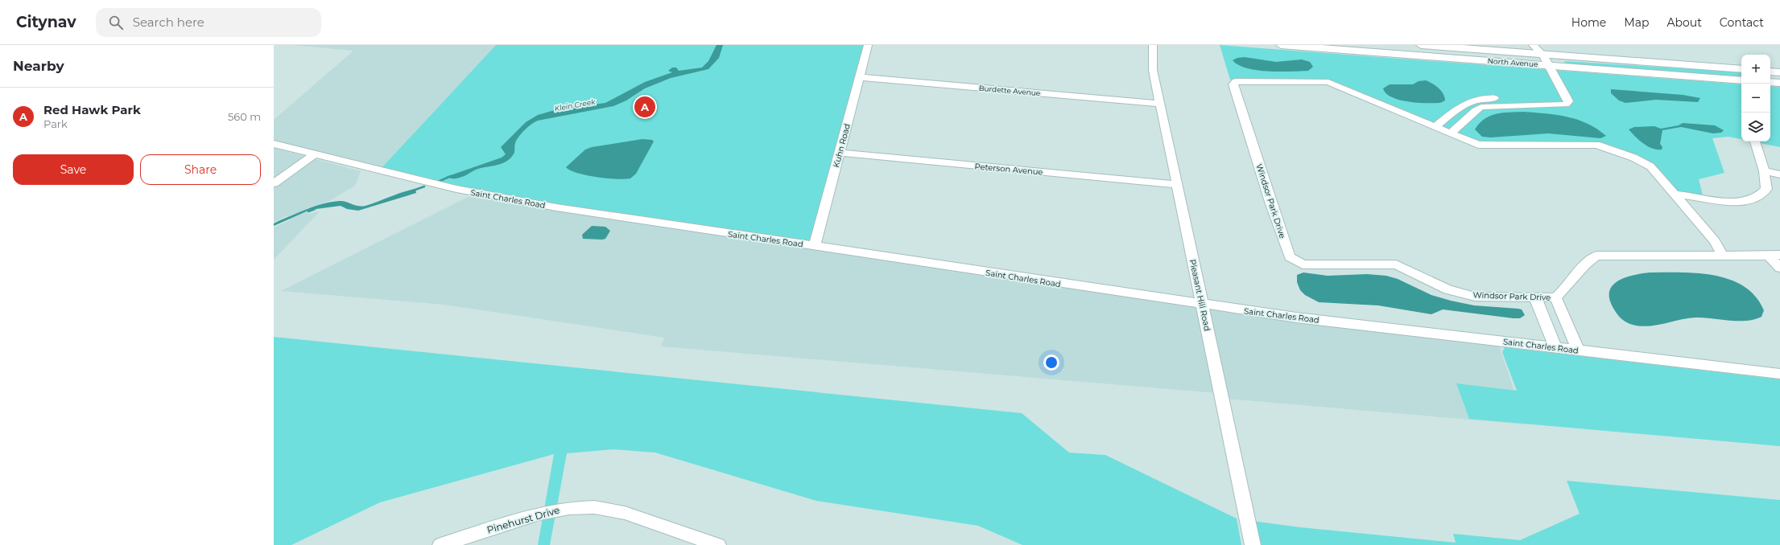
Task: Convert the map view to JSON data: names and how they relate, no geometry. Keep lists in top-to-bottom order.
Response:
{
  "streets": {
    "main road": ["North Avenue"],
    "street": [
      "Burdette Avenue",
      "Kuhn Road",
      "Peterson Avenue",
      "Saint Charles Road",
      "Windsor Park Drive",
      "Pleasant Hill Road",
      "Pinehurst Drive"
    ]
  },
  "crossings": [
    ["Burdette Avenue", "Kuhn Road"],
    ["Burdette Avenue", "Pleasant Hill Road"],
    ["Kuhn Road", "Peterson Avenue"],
    ["Kuhn Road", "Saint Charles Road"],
    ["Peterson Avenue", "Pleasant Hill Road"],
    ["Saint Charles Road", "Pleasant Hill Road"]
  ],
  "water": ["Klein Creek"],
  "page": {
    "header": "Citynav",
    "search": "Search here",
    "nav": [
      "Home",
      "Map",
      "About",
      "Contact"
    ],
    "heading": "Nearby",
    "map_buttons": ["+", "−"],
    "list": [
      {
        "mark": "A",
        "name": "Red Hawk Park",
        "note": "Park",
        "value": "560 m"
      }
    ],
    "pins": "A",
    "buttons": ["Save", "Share"]
  }
}
